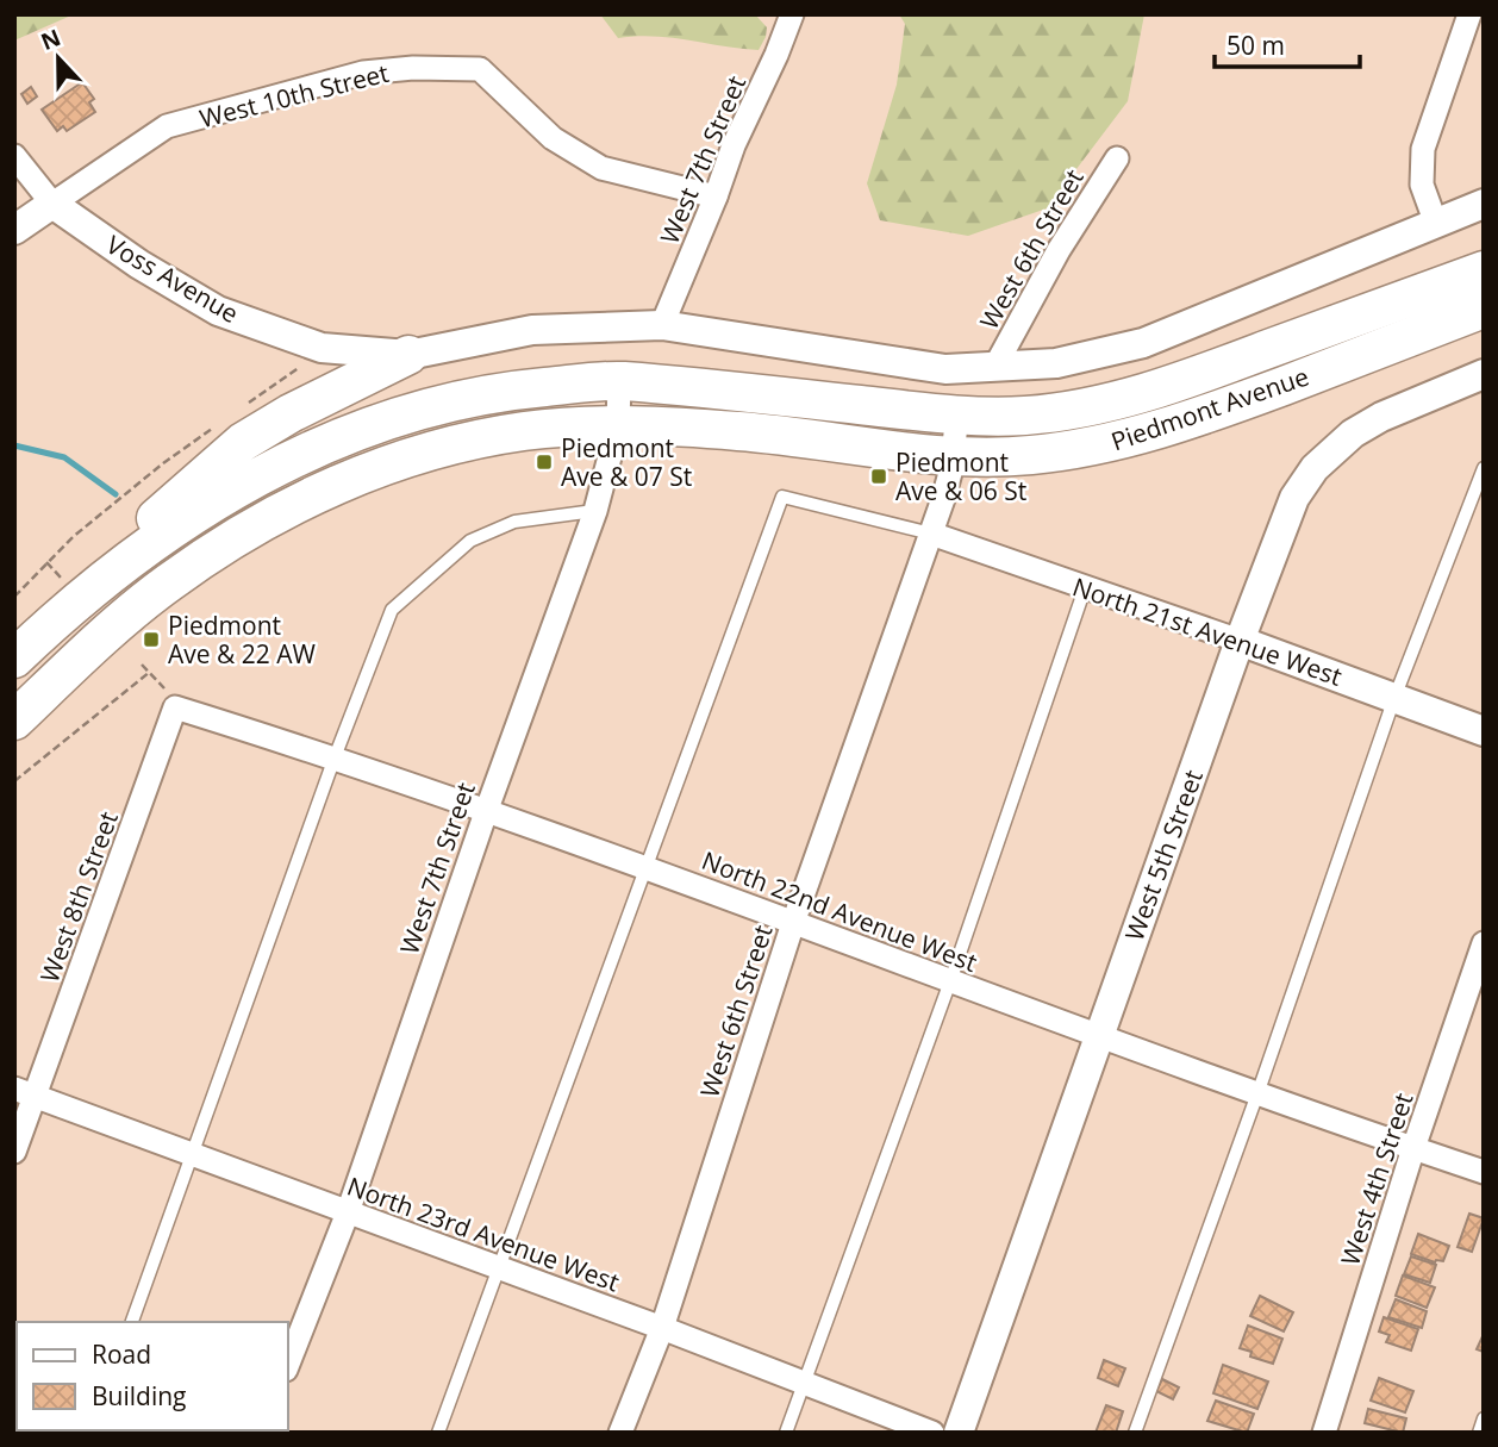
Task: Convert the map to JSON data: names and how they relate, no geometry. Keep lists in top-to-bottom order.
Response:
{
  "streets": {
    "highway": ["Piedmont Avenue"],
    "street": [
      "West 10th Street",
      "West 7th Street",
      "West 6th Street",
      "Voss Avenue",
      "North 21st Avenue West",
      "West 5th Street",
      "West 8th Street",
      "North 22nd Avenue West",
      "West 4th Street",
      "North 23rd Avenue West"
    ]
  },
  "crossings": [
    ["West 10th Street", "West 7th Street"],
    ["West 10th Street", "Voss Avenue"],
    ["West 7th Street", "Piedmont Avenue"],
    ["West 7th Street", "North 22nd Avenue West"],
    ["West 7th Street", "North 23rd Avenue West"],
    ["West 6th Street", "Piedmont Avenue"],
    ["West 6th Street", "North 21st Avenue West"],
    ["West 6th Street", "North 22nd Avenue West"],
    ["West 6th Street", "North 23rd Avenue West"],
    ["North 21st Avenue West", "West 5th Street"],
    ["West 5th Street", "North 22nd Avenue West"],
    ["West 8th Street", "North 22nd Avenue West"],
    ["West 8th Street", "North 23rd Avenue West"],
    ["North 22nd Avenue West", "West 4th Street"]
  ],
  "places": {
    "transit": ["Piedmont Ave & 07 St", "Piedmont Ave & 06 St", "Piedmont Ave & 22 AW"]
  },
  "legend": ["Road", "Building"],
  "scale_bar": "50 m",
  "north": "top"
}
